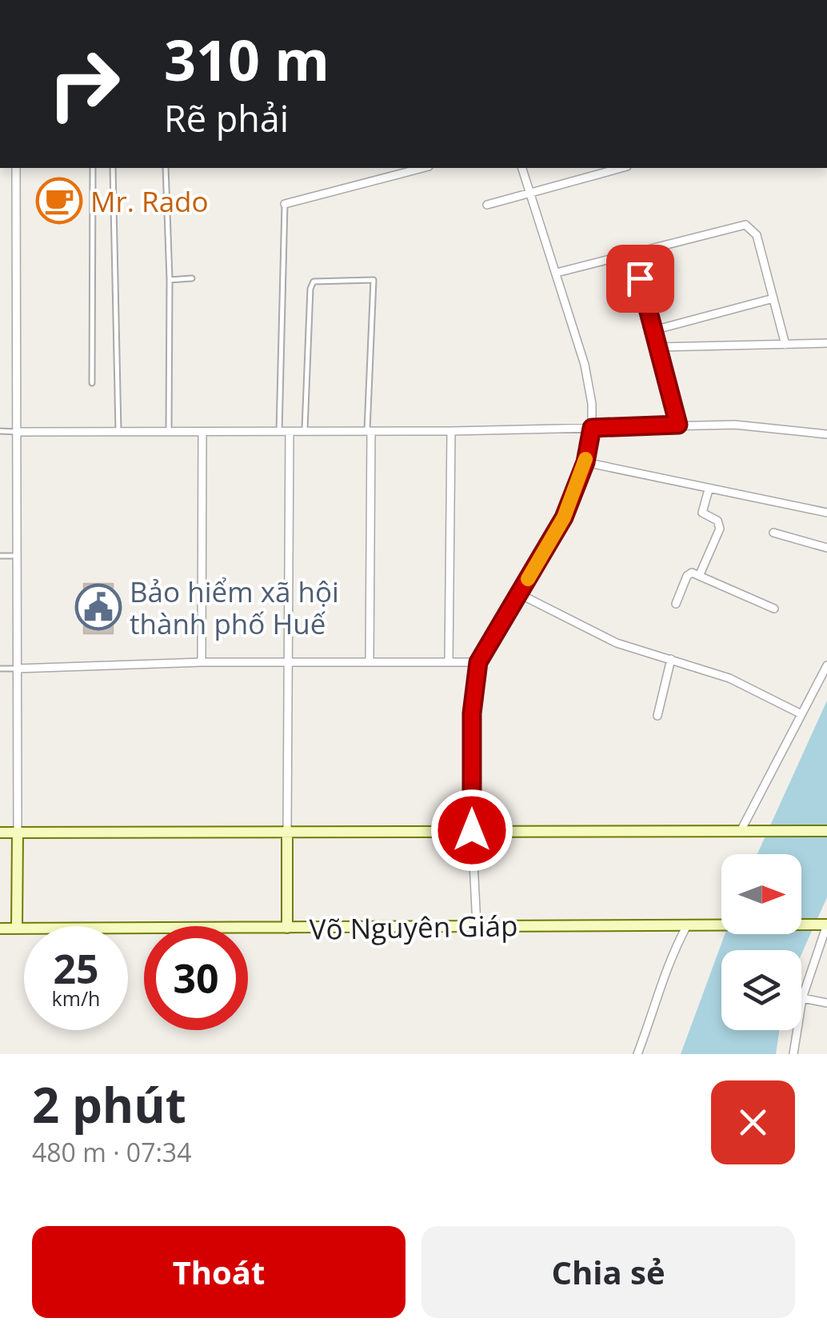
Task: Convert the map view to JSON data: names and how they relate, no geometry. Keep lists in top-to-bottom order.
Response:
{
  "streets": {
    "street": ["Võ Nguyên Giáp"]
  },
  "places": {
    "cafe": ["Mr. Rado"],
    "public building": ["Bảo hiểm xã hội thành phố Huế"]
  },
  "north": "right",
  "page": {
    "turn": ["310 m", "Rẽ phải"],
    "speed": "25 km/h",
    "limit": "30",
    "heading": ["2 phút", "480 m · 07:34"],
    "buttons": ["Thoát", "Chia sẻ"]
  }
}
